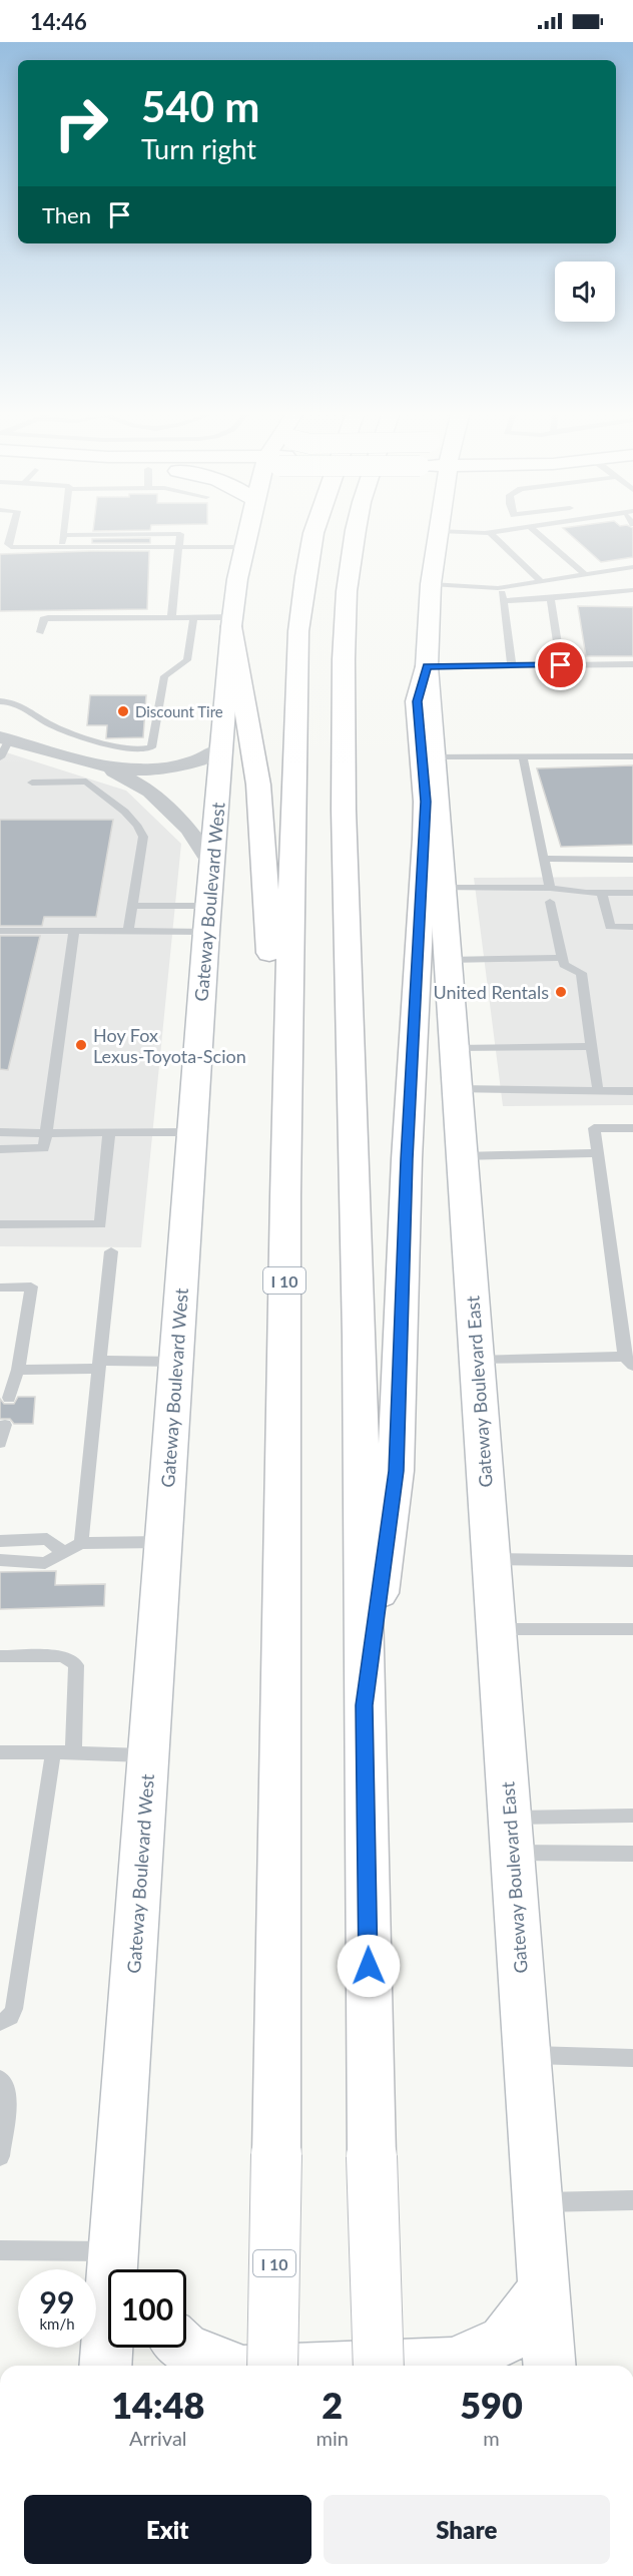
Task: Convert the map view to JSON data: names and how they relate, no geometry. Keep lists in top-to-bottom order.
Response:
{
  "streets": {
    "main road": ["Gateway Boulevard West", "I 10", "Gateway Boulevard East"]
  },
  "places": ["Discount Tire", "United Rentals", "Hoy Fox Lexus-Toyota-Scion"],
  "page": {
    "status": "14:46",
    "turn": ["540 m", "Turn right"],
    "then": "Then",
    "speed": "99 km/h",
    "limit": "100",
    "eta": [
      "14:48",
      "Arrival",
      "2",
      "min",
      "590",
      "m"
    ],
    "buttons": ["Exit", "Share"]
  }
}
